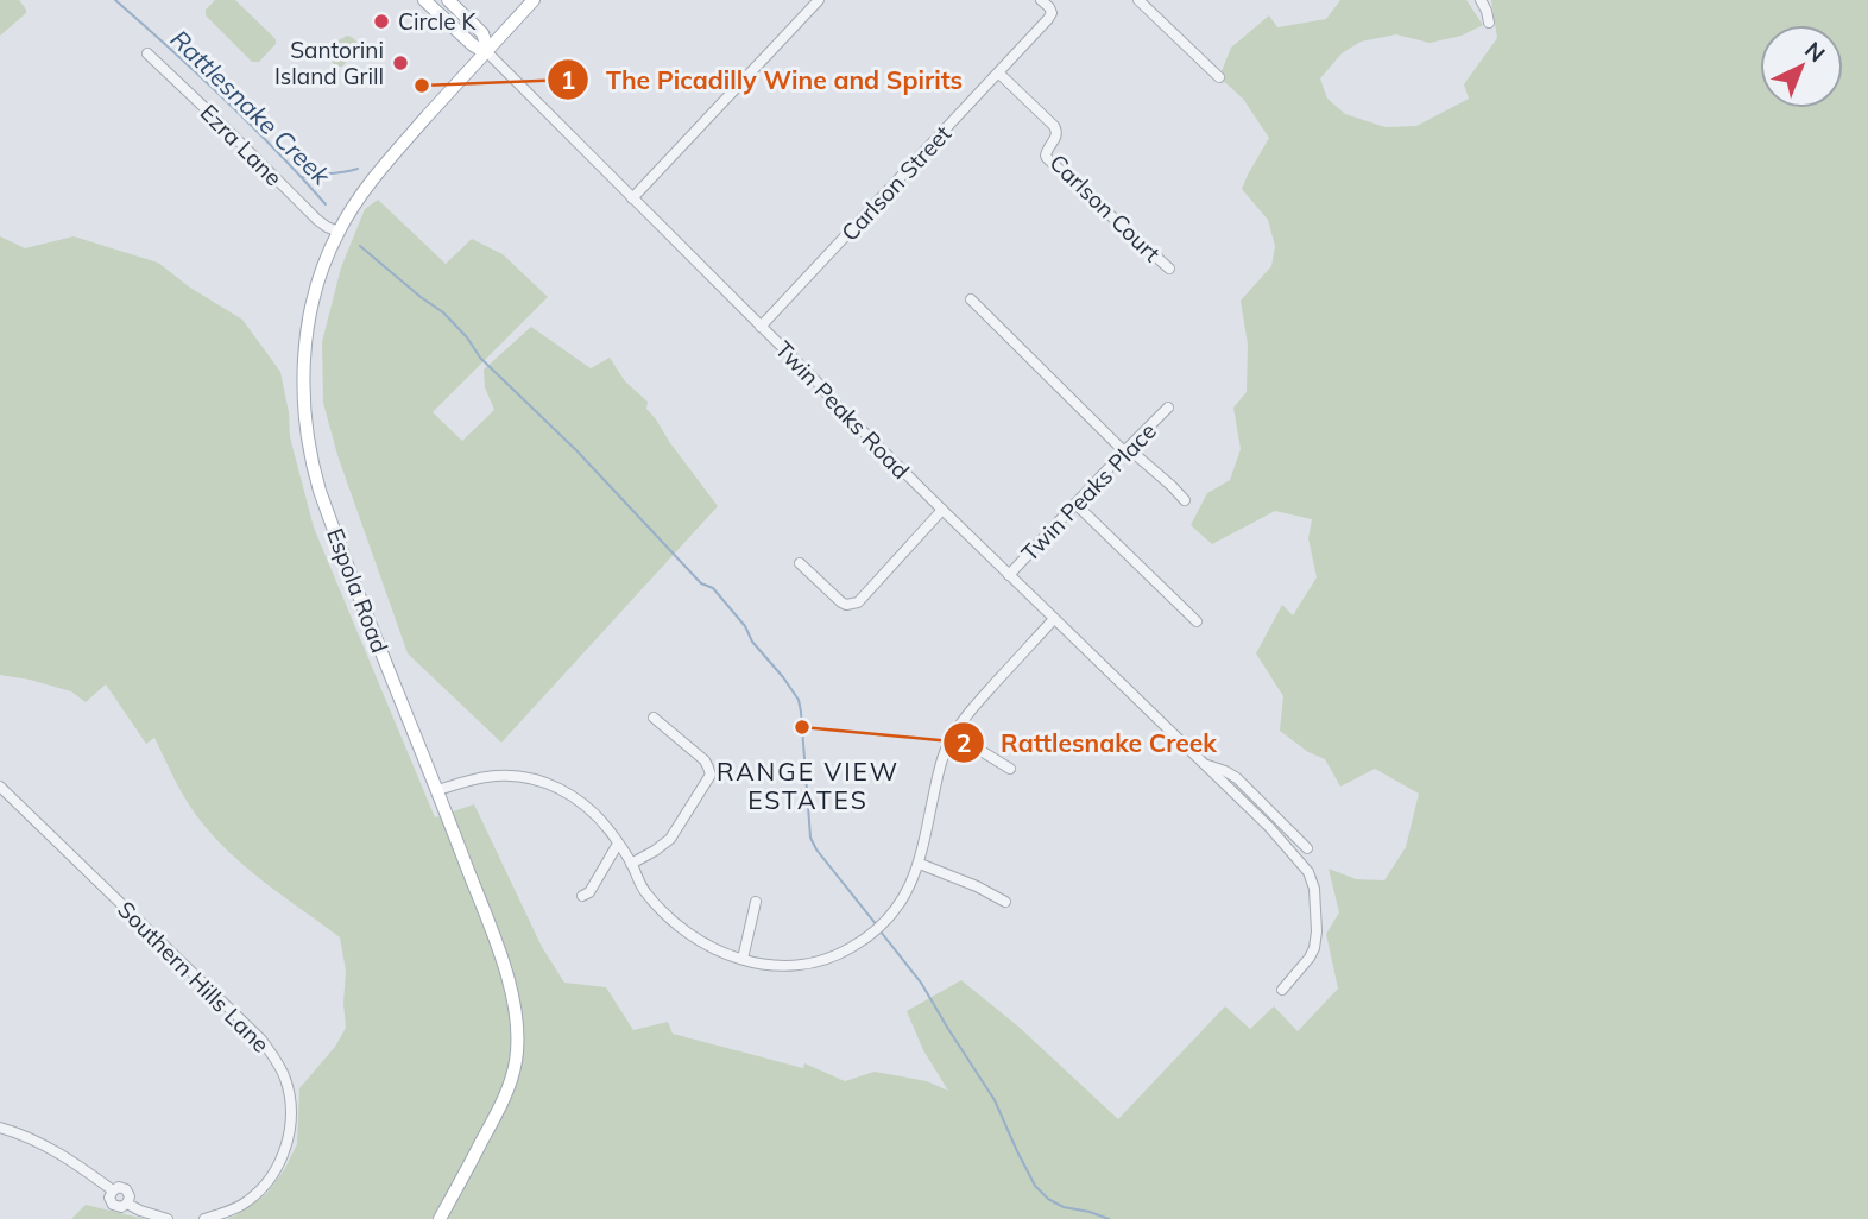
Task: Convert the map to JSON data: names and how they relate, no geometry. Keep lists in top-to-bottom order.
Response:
{
  "streets": {
    "main road": ["Twin Peaks Road", "Espola Road"],
    "street": [
      "Ezra Lane",
      "Carlson Street",
      "Carlson Court",
      "Twin Peaks Place",
      "Southern Hills Lane"
    ]
  },
  "crossings": [
    ["Ezra Lane", "Espola Road"],
    ["Carlson Street", "Carlson Court"],
    ["Carlson Street", "Twin Peaks Road"],
    ["Twin Peaks Road", "Twin Peaks Place"],
    ["Twin Peaks Road", "Espola Road"]
  ],
  "districts": ["RANGE VIEW ESTATES"],
  "water": ["Rattlesnake Creek"],
  "places": [
    "Circle K",
    "Santorini Island Grill",
    "The Picadilly Wine and Spirits",
    "Rattlesnake Creek"
  ],
  "north": "top right"
}
